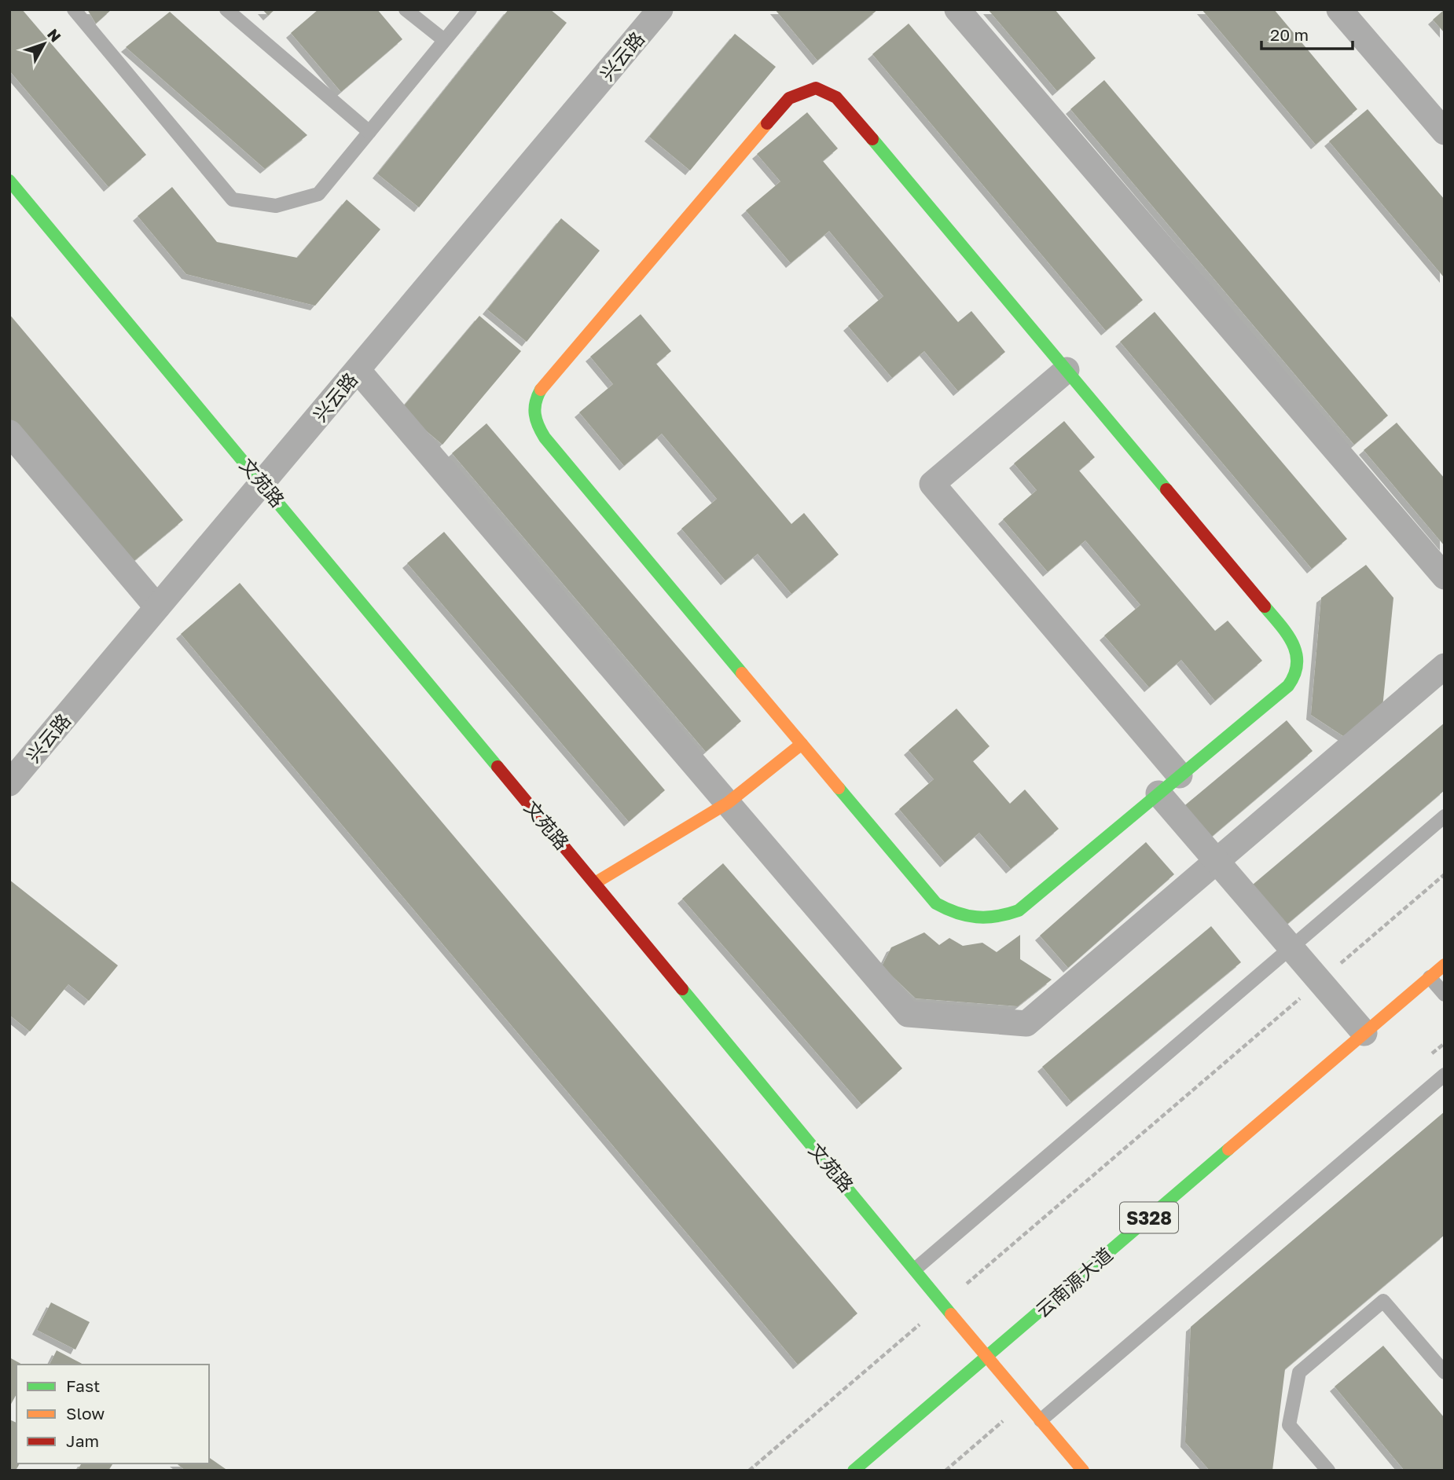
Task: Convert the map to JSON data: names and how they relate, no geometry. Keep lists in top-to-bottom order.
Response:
{
  "streets": {
    "street": [
      "兴云路",
      "文苑路",
      "S328",
      "云南源大道"
    ]
  },
  "crossings": [
    ["兴云路", "文苑路"],
    ["文苑路", "云南源大道"]
  ],
  "legend": ["Fast", "Slow", "Jam"],
  "scale_bar": "20 m",
  "north": "top right"
}
